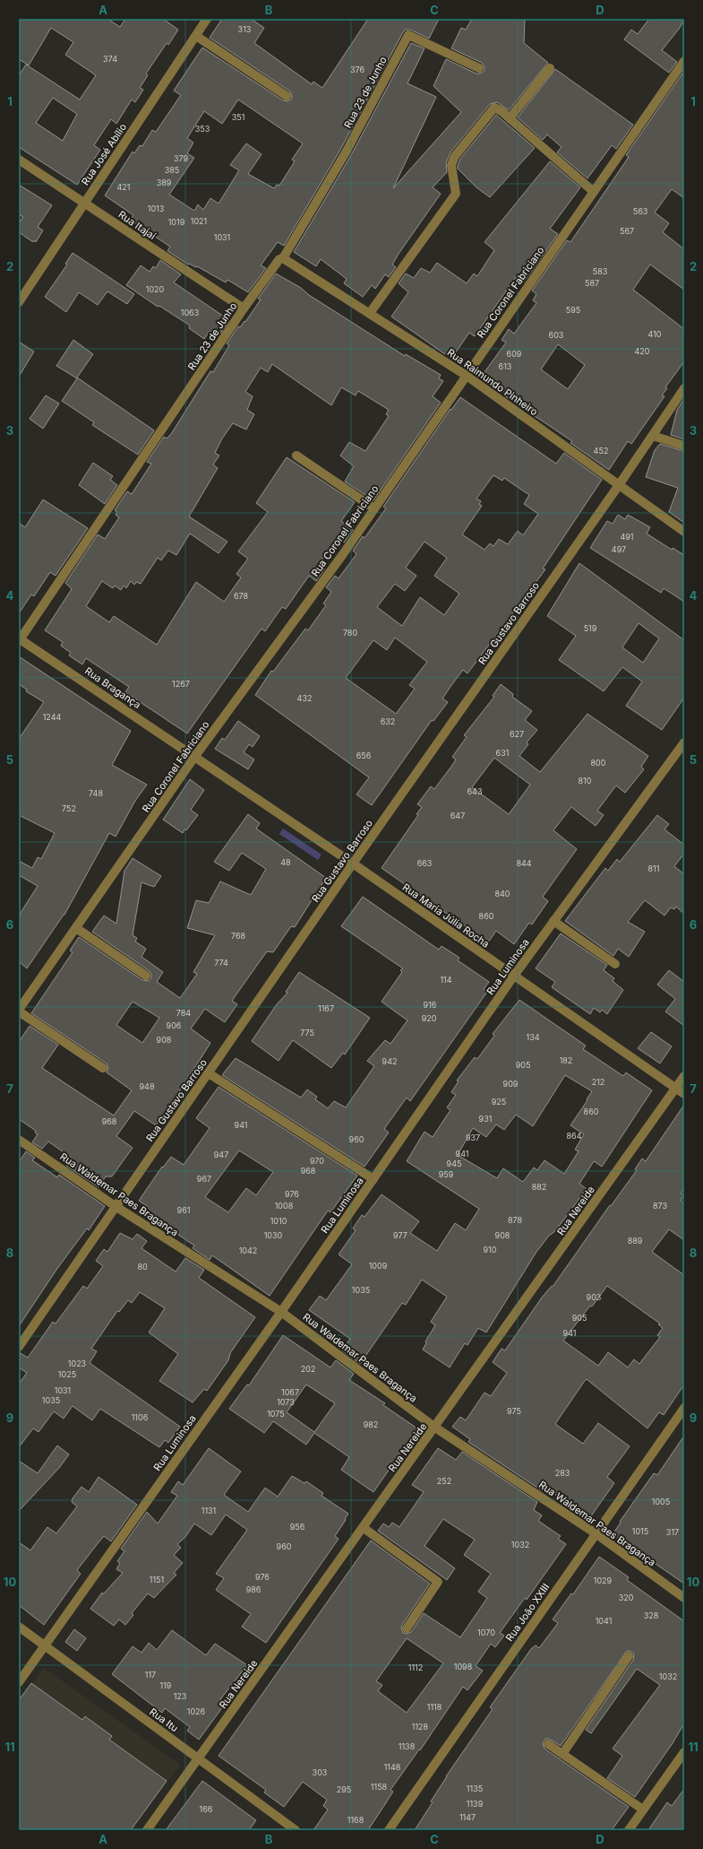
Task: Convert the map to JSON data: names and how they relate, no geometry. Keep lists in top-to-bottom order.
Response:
{
  "streets": {
    "street": [
      "Rua 23 de Junho",
      "Rua José Abílio",
      "Rua Itajaí",
      "Rua Coronel Fabriciano",
      "Rua Raimundo Pinheiro",
      "Rua Gustavo Barroso",
      "Rua Bragança",
      "Rua Maria Júlia Rocha",
      "Rua Luminosa",
      "Rua Waldemar Paes Bragança",
      "Rua Nereide",
      "Rua João XXIII",
      "Rua Itu"
    ]
  },
  "crossings": [
    ["Rua 23 de Junho", "Rua Itajaí"],
    ["Rua 23 de Junho", "Rua Raimundo Pinheiro"],
    ["Rua 23 de Junho", "Rua Bragança"],
    ["Rua José Abílio", "Rua Itajaí"],
    ["Rua Coronel Fabriciano", "Rua Raimundo Pinheiro"],
    ["Rua Coronel Fabriciano", "Rua Bragança"],
    ["Rua Coronel Fabriciano", "Rua Maria Júlia Rocha"],
    ["Rua Raimundo Pinheiro", "Rua Gustavo Barroso"],
    ["Rua Gustavo Barroso", "Rua Maria Júlia Rocha"],
    ["Rua Gustavo Barroso", "Rua Waldemar Paes Bragança"],
    ["Rua Bragança", "Rua Maria Júlia Rocha"],
    ["Rua Maria Júlia Rocha", "Rua Luminosa"],
    ["Rua Maria Júlia Rocha", "Rua Nereide"],
    ["Rua Luminosa", "Rua Waldemar Paes Bragança"],
    ["Rua Luminosa", "Rua Itu"],
    ["Rua Waldemar Paes Bragança", "Rua Nereide"],
    ["Rua Waldemar Paes Bragança", "Rua João XXIII"],
    ["Rua Nereide", "Rua Itu"]
  ],
  "house_numbers": [
    "313",
    "374",
    "376",
    "351",
    "353",
    "379",
    "385",
    "389",
    "421",
    "1013",
    "563",
    "1021",
    "1019",
    "567",
    "1031",
    "583",
    "587",
    "1020",
    "595",
    "1063",
    "410",
    "603",
    "420",
    "609",
    "613",
    "452",
    "491",
    "497",
    "678",
    "519",
    "780",
    "1267",
    "432",
    "1244",
    "632",
    "627",
    "631",
    "656",
    "800",
    "810",
    "643",
    "748",
    "752",
    "647",
    "48",
    "663",
    "844",
    "811",
    "840",
    "860",
    "768",
    "774",
    "114",
    "916",
    "1167",
    "784",
    "920",
    "906",
    "775",
    "134",
    "908",
    "182",
    "942",
    "905",
    "212",
    "909",
    "948",
    "925",
    "860",
    "931",
    "968",
    "941",
    "864",
    "937",
    "960",
    "941",
    "947",
    "970",
    "945",
    "968",
    "959",
    "967",
    "882",
    "976",
    "1008",
    "873",
    "961",
    "878",
    "1010",
    "1030",
    "977",
    "908",
    "889",
    "910",
    "1042",
    "1009",
    "80",
    "1035",
    "903",
    "905",
    "941",
    "1023",
    "202",
    "1025",
    "1031",
    "1067",
    "1035",
    "1073",
    "975",
    "1075",
    "1106",
    "982",
    "283",
    "252",
    "1005",
    "1131",
    "956",
    "1015",
    "317",
    "1032",
    "960",
    "976",
    "1151",
    "1029",
    "986",
    "320",
    "328",
    "1041",
    "1070",
    "1098",
    "1112",
    "117",
    "1032",
    "119",
    "123",
    "1118",
    "1026",
    "1128",
    "1138",
    "1148",
    "303",
    "1158",
    "1135",
    "295",
    "1139",
    "166",
    "1147",
    "1168"
  ],
  "grid": {
    "columns": [
      "A",
      "B",
      "C",
      "D"
    ],
    "rows": [
      "1",
      "2",
      "3",
      "4",
      "5",
      "6",
      "7",
      "8",
      "9",
      "10",
      "11"
    ]
  }
}
